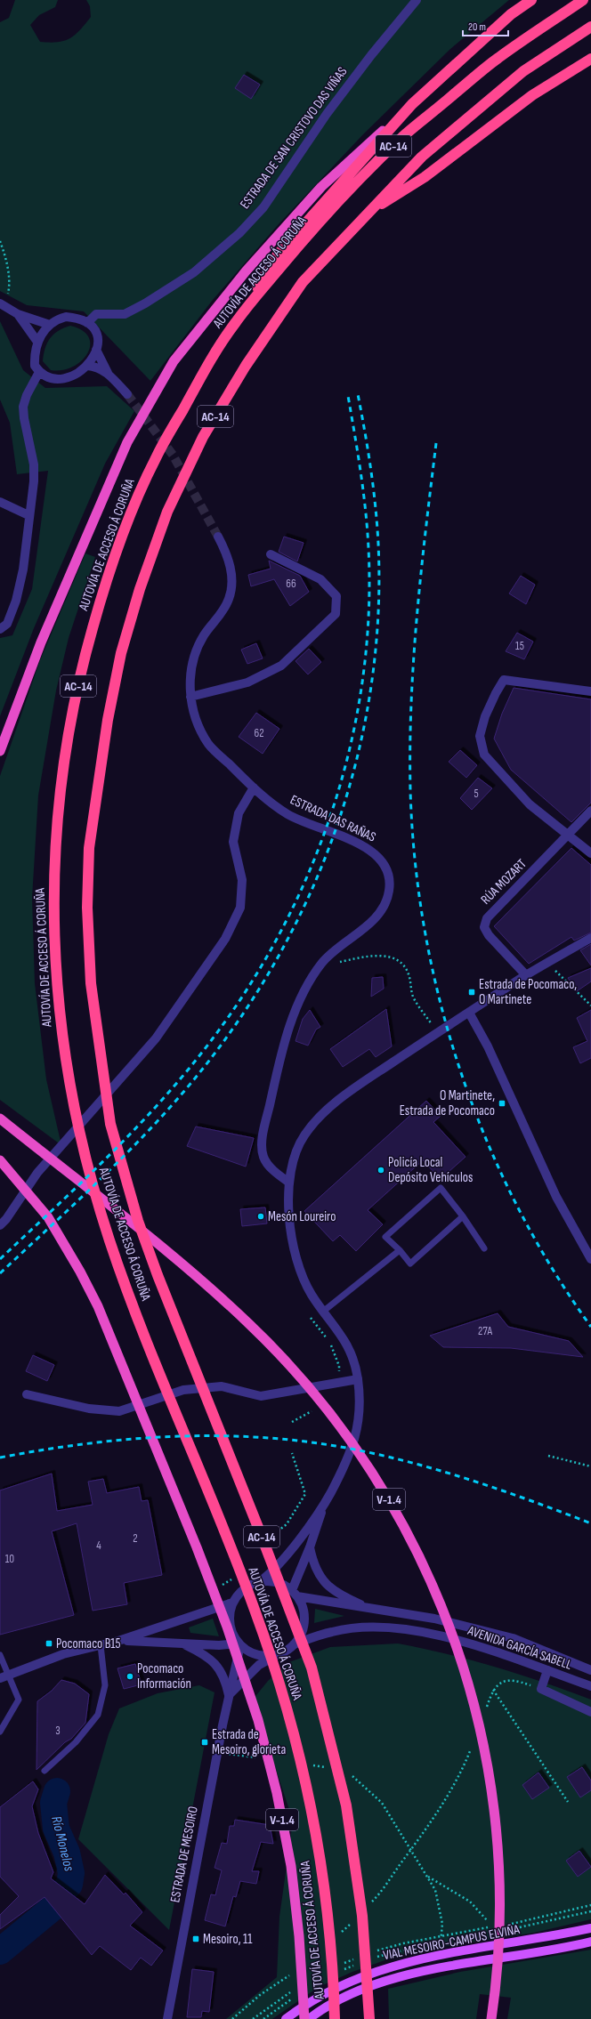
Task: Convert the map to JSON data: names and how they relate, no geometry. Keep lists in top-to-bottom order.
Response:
{
  "streets": {
    "highway": ["AC-14", "AUTOVÍA DE ACCESO Á CORUÑA", "V-1.4"],
    "main road": ["VIAL MESOIRO-CAMPUS ELVIÑA"],
    "street": [
      "ESTRADA DE SAN CRISTOVO DAS VIÑAS",
      "ESTRADA DAS RAÑAS",
      "RÚA MOZART",
      "AVENIDA GARCÍA SABELL",
      "ESTRADA DE MESOIRO"
    ]
  },
  "crossings": [
    ["AVENIDA GARCÍA SABELL", "ESTRADA DE MESOIRO"]
  ],
  "water": ["Río Monelos"],
  "places": {
    "transit": [
      "Estrada de Pocomaco, O Martinete",
      "O Martinete, Estrada de Pocomaco",
      "Pocomaco B15",
      "Estrada de Mesoiro, glorieta",
      "Mesoiro, 11"
    ],
    "other": ["Policía Local Depósito Vehículos", "Mesón Loureiro", "Pocomaco Información"]
  },
  "house_numbers": [
    "66",
    "15",
    "62",
    "5",
    "27A",
    "2",
    "4",
    "10",
    "3"
  ],
  "scale_bar": "20 m"
}
